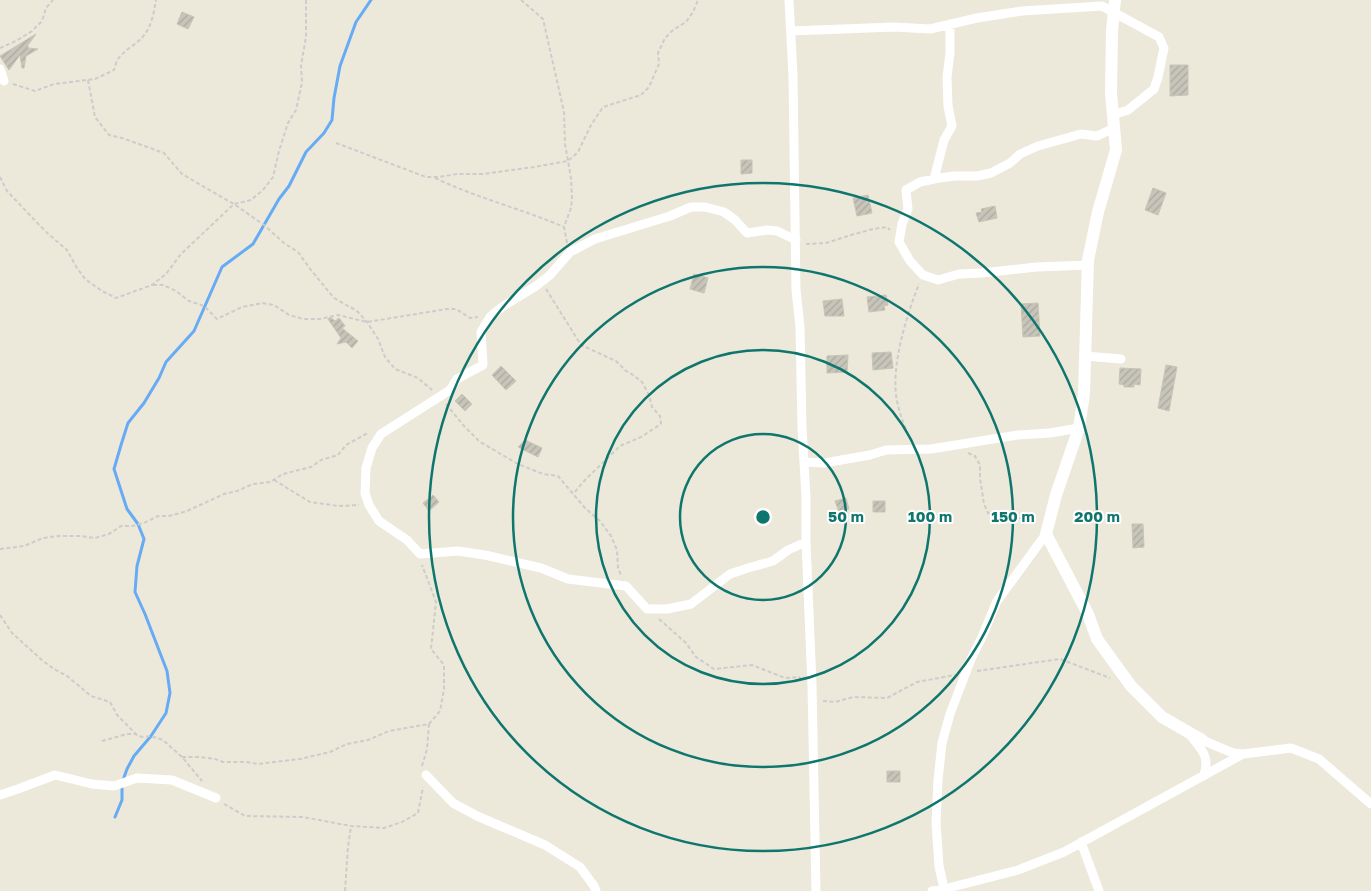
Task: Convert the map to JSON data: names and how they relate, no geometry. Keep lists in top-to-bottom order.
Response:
{
  "rings": [
    "50 m",
    "100 m",
    "150 m",
    "200 m"
  ]
}
